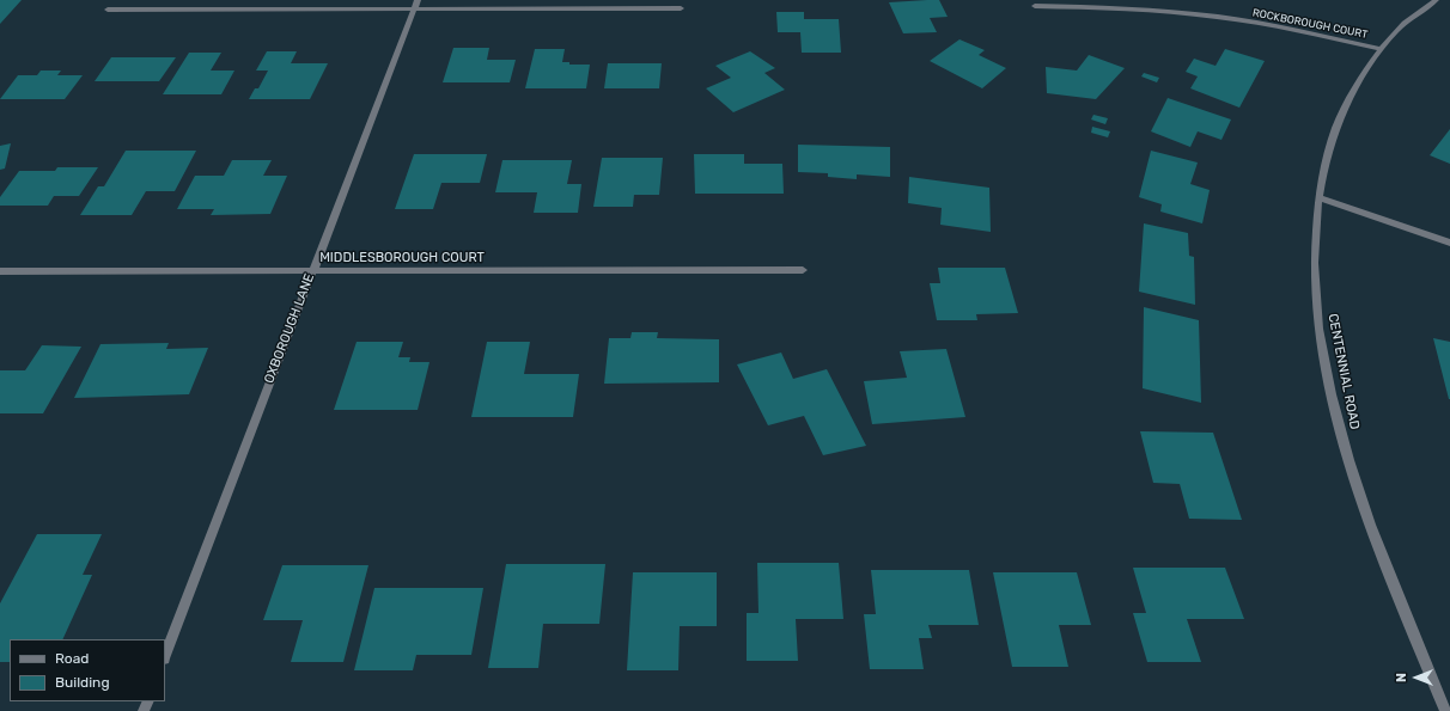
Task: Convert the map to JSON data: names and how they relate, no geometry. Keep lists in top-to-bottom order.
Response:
{
  "streets": {
    "street": [
      "ROCKBOROUGH COURT",
      "MIDDLESBOROUGH COURT",
      "OXBOROUGH LANE",
      "CENTENNIAL ROAD"
    ]
  },
  "crossings": [
    ["ROCKBOROUGH COURT", "CENTENNIAL ROAD"],
    ["MIDDLESBOROUGH COURT", "OXBOROUGH LANE"]
  ],
  "legend": ["Road", "Building"],
  "north": "left"
}
